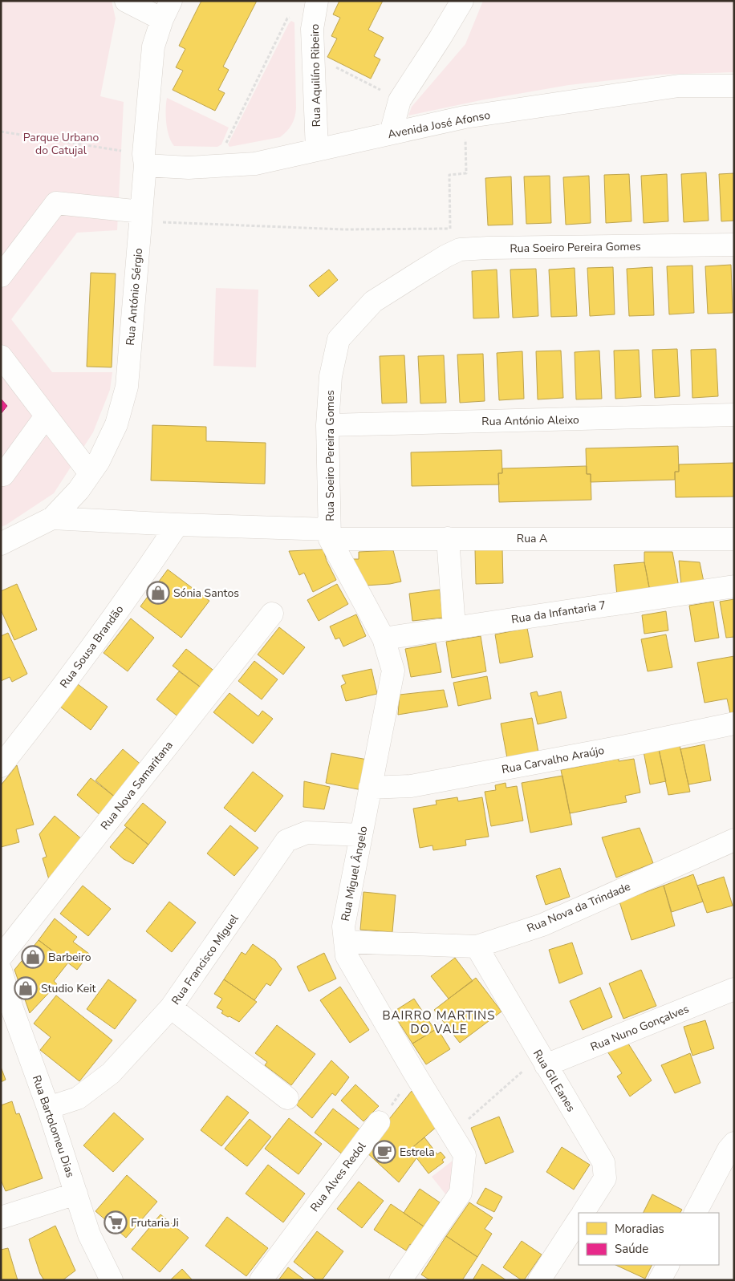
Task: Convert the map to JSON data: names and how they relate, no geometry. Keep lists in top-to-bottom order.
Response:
{
  "streets": {
    "street": [
      "Rua Aquilíno Ribeiro",
      "Avenida José Afonso",
      "Rua Soeiro Pereira Gomes",
      "Rua António Sérgio",
      "Rua António Aleixo",
      "Rua A",
      "Rua da Infantaria 7",
      "Rua Sousa Brandão",
      "Rua Carvalho Araújo",
      "Rua Nova Samaritana",
      "Rua Miguel Ângelo",
      "Rua Nova da Trindade",
      "Rua Francisco Miguel",
      "Rua Nuno Gonçalves",
      "Rua GIl Eanes",
      "Rua Bartolomeu Dias",
      "Rua Alves Redol"
    ]
  },
  "crossings": [
    ["Rua Aquilíno Ribeiro", "Avenida José Afonso"],
    ["Avenida José Afonso", "Rua António Sérgio"],
    ["Rua Soeiro Pereira Gomes", "Rua António Sérgio"],
    ["Rua Soeiro Pereira Gomes", "Rua António Aleixo"],
    ["Rua Soeiro Pereira Gomes", "Rua A"],
    ["Rua Soeiro Pereira Gomes", "Rua Sousa Brandão"],
    ["Rua Soeiro Pereira Gomes", "Rua Miguel Ângelo"],
    ["Rua A", "Rua Miguel Ângelo"],
    ["Rua da Infantaria 7", "Rua Miguel Ângelo"],
    ["Rua Carvalho Araújo", "Rua Miguel Ângelo"],
    ["Rua Miguel Ângelo", "Rua Nova da Trindade"],
    ["Rua Miguel Ângelo", "Rua Francisco Miguel"],
    ["Rua Nova da Trindade", "Rua GIl Eanes"],
    ["Rua Francisco Miguel", "Rua Bartolomeu Dias"],
    ["Rua Nuno Gonçalves", "Rua GIl Eanes"]
  ],
  "districts": ["BAIRRO MARTINS DO VALE"],
  "parks": ["Parque Urbano do Catujal"],
  "places": {
    "shop": ["Sónia Santos", "Barbeiro", "Studio Keit"],
    "cafe": ["Estrela"],
    "supermarket": ["Frutaria Ji"]
  },
  "legend": ["Moradias", "Saúde"]
}
